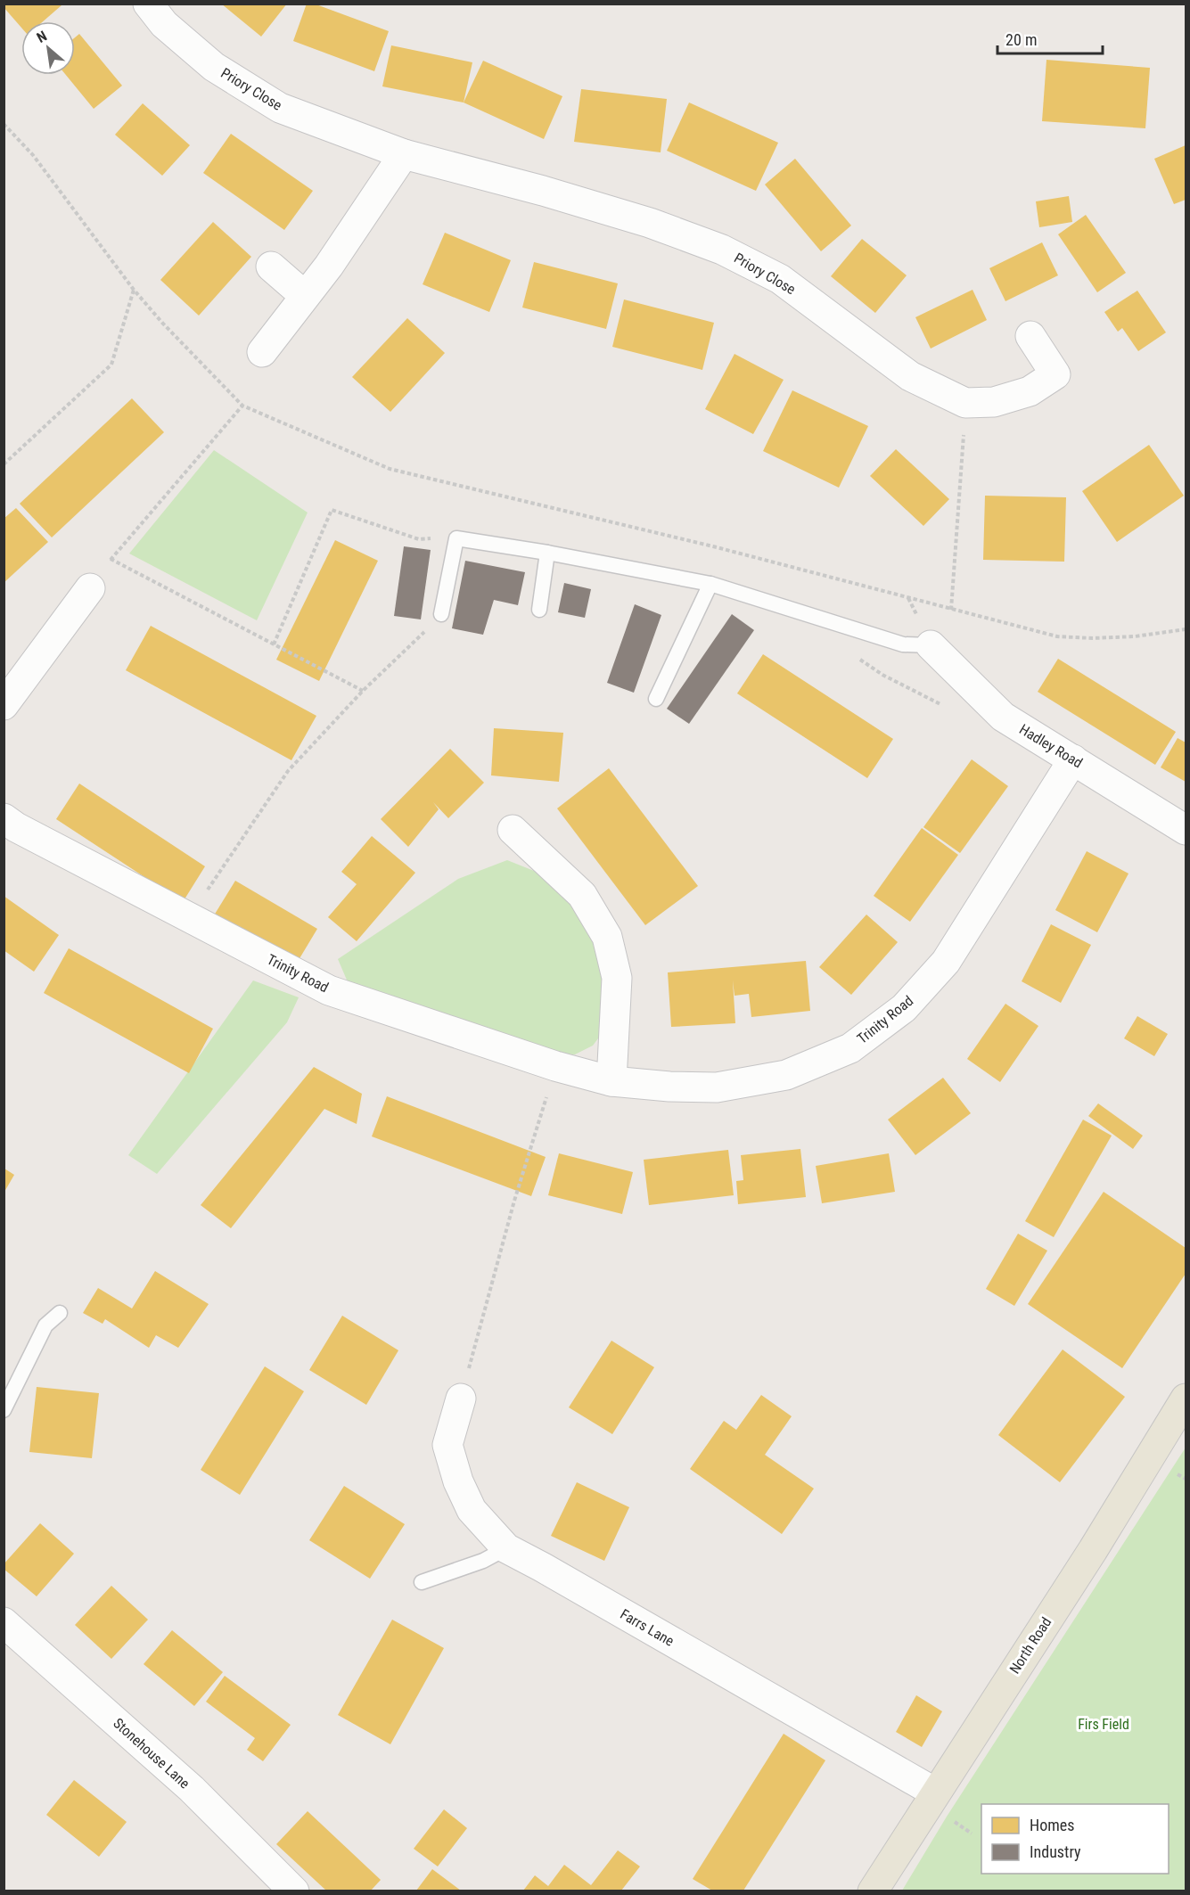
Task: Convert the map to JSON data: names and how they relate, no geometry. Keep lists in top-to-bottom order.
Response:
{
  "streets": {
    "main road": ["North Road"],
    "street": [
      "Priory Close",
      "Hadley Road",
      "Trinity Road",
      "Farrs Lane",
      "Stonehouse Lane"
    ]
  },
  "crossings": [
    ["Hadley Road", "Trinity Road"],
    ["Farrs Lane", "North Road"]
  ],
  "parks": ["Firs Field"],
  "legend": ["Homes", "Industry"],
  "scale_bar": "20 m",
  "north": "top left"
}
